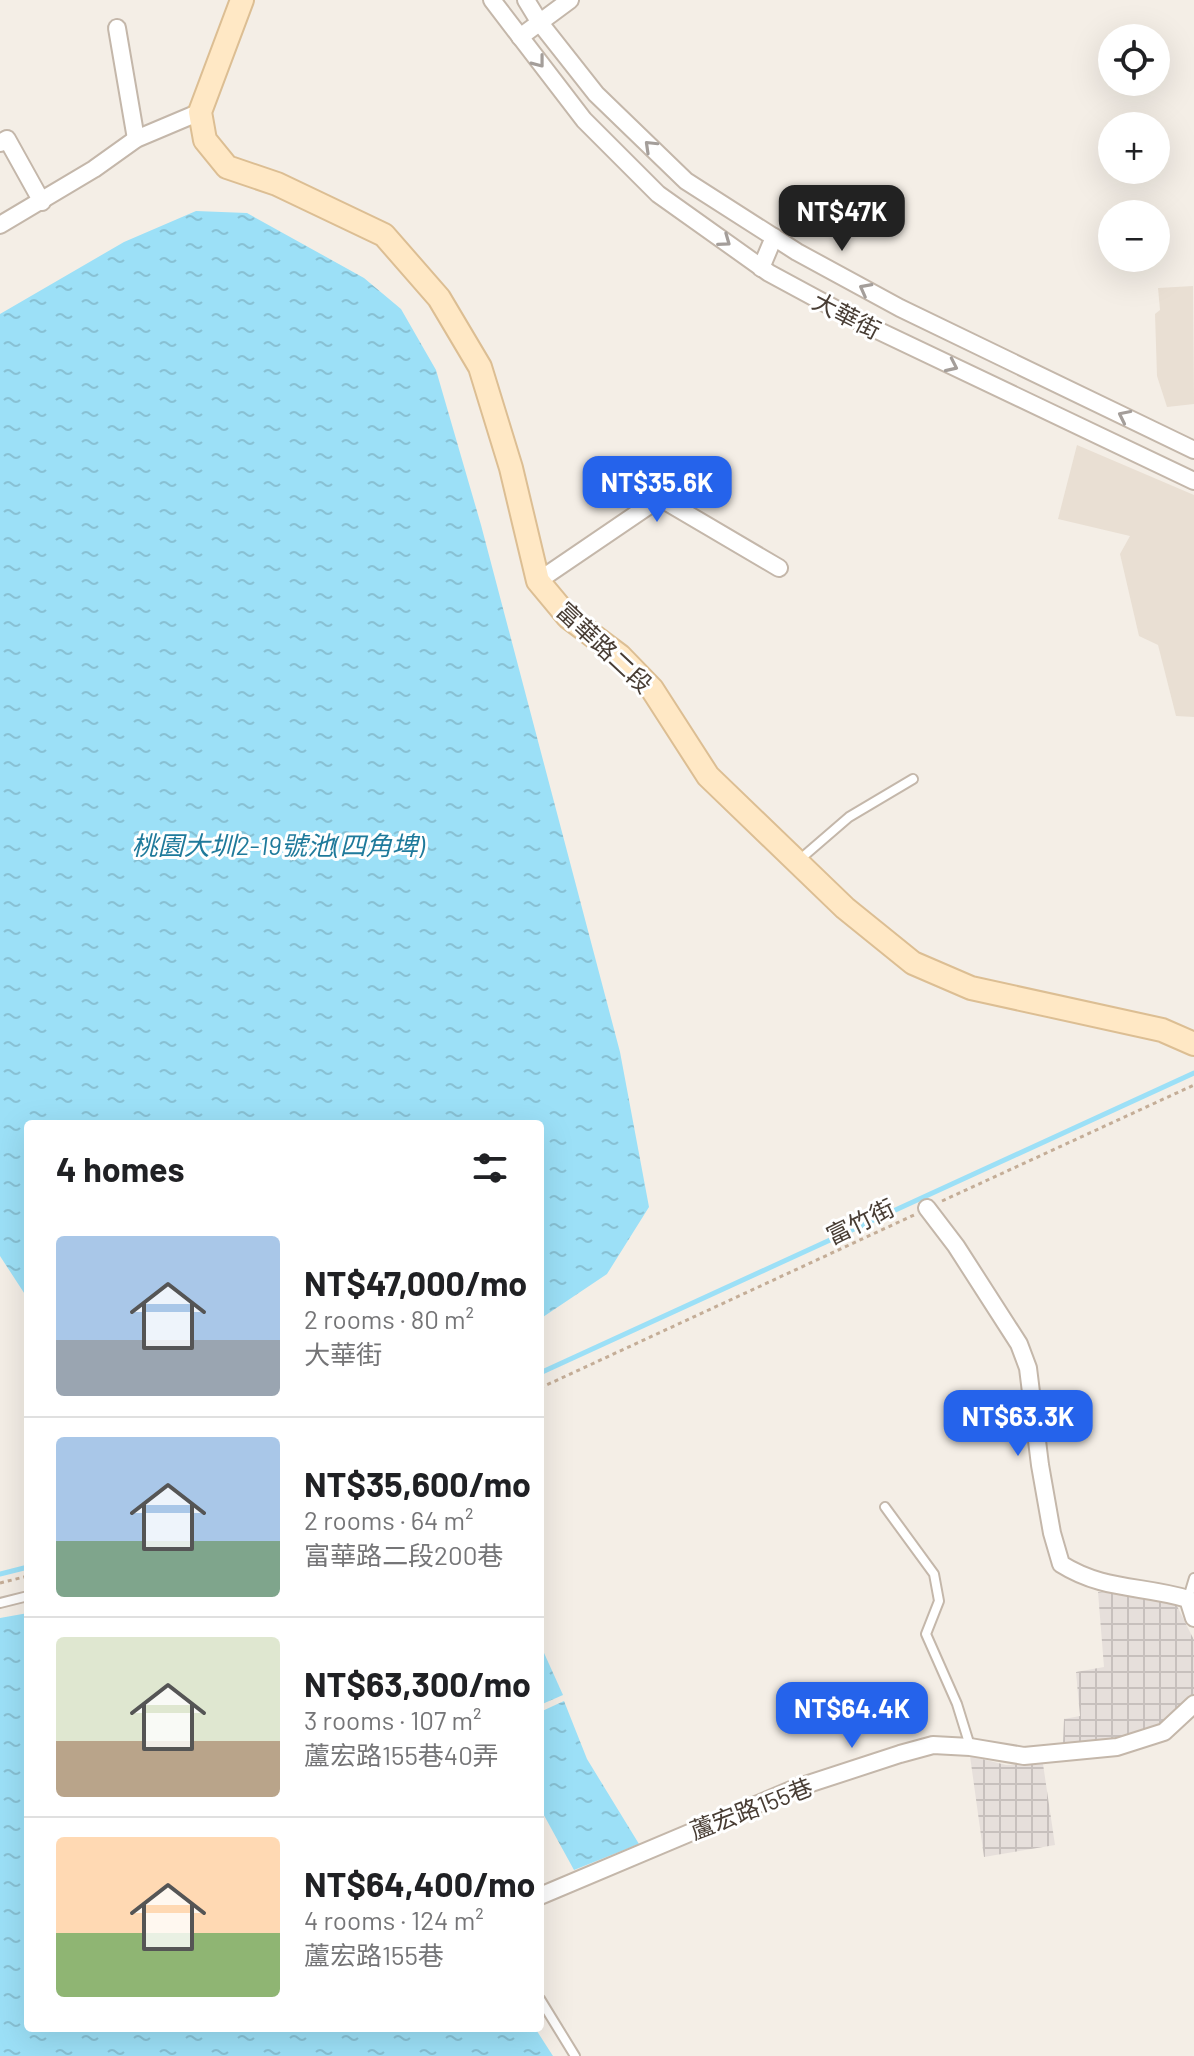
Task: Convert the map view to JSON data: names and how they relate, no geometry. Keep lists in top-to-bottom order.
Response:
{
  "streets": {
    "street": ["大華街", "富華路二段", "蘆宏路155巷"],
    "path": ["富竹街"]
  },
  "water": ["桃園大圳2-19號池(四角埤)"],
  "page": {
    "map_buttons": ["+", "−"],
    "price": [
      "NT$47K",
      "NT$35.6K",
      "NT$63.3K",
      "NT$64.4K"
    ],
    "heading": "4 homes",
    "list": [
      {
        "name": "NT$47,000/mo",
        "note": "2 rooms · 80 m² · 大華街"
      },
      {
        "name": "NT$35,600/mo",
        "note": "2 rooms · 64 m² · 富華路二段200巷"
      },
      {
        "name": "NT$63,300/mo",
        "note": "3 rooms · 107 m² · 蘆宏路155巷40弄"
      },
      {
        "name": "NT$64,400/mo",
        "note": "4 rooms · 124 m² · 蘆宏路155巷"
      }
    ]
  }
}
